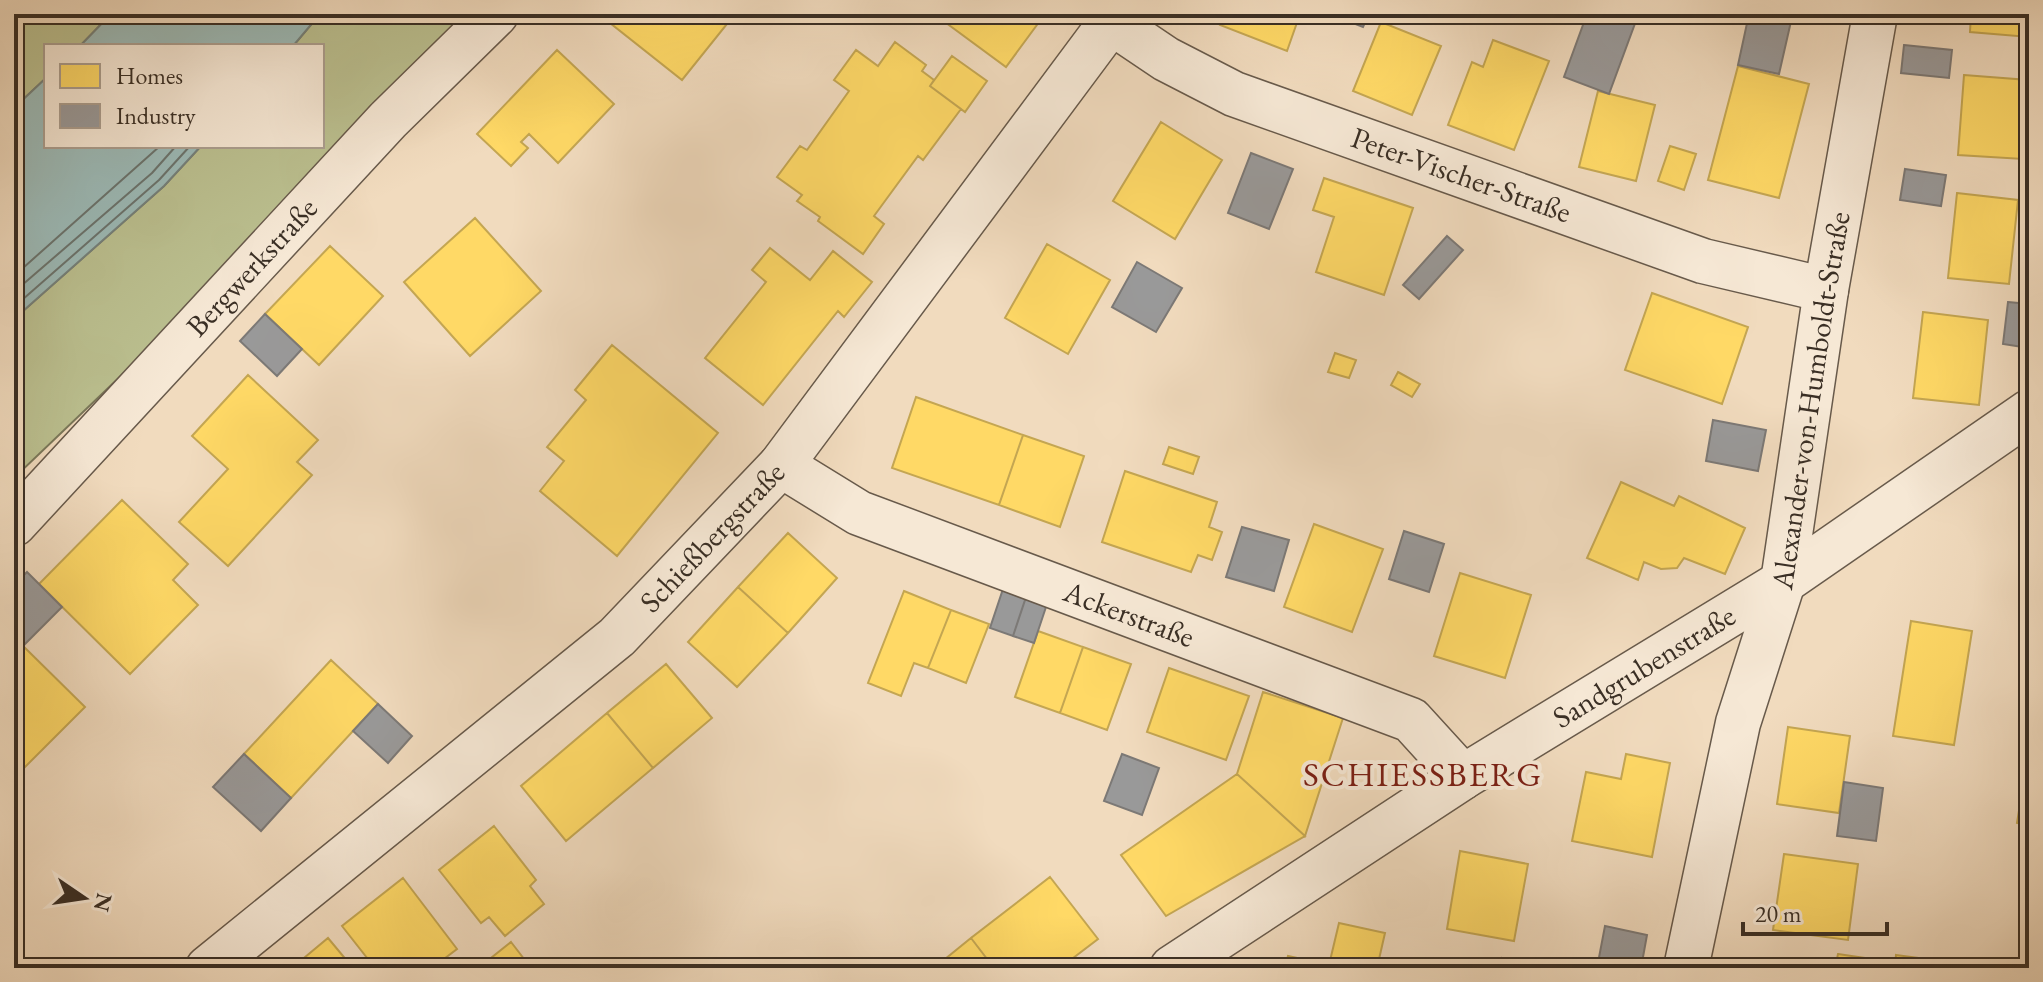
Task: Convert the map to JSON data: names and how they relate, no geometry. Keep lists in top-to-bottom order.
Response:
{
  "streets": {
    "street": [
      "Peter-Vischer-Straße",
      "Bergwerkstraße",
      "Alexander-von-Humboldt-Straße",
      "Schießbergstraße",
      "Ackerstraße",
      "Sandgrubenstraße"
    ]
  },
  "crossings": [
    ["Peter-Vischer-Straße", "Alexander-von-Humboldt-Straße"],
    ["Peter-Vischer-Straße", "Schießbergstraße"],
    ["Alexander-von-Humboldt-Straße", "Sandgrubenstraße"],
    ["Schießbergstraße", "Ackerstraße"],
    ["Ackerstraße", "Sandgrubenstraße"]
  ],
  "districts": ["SCHIESSBERG"],
  "legend": ["Homes", "Industry"],
  "scale_bar": "20 m",
  "north": "right"
}
